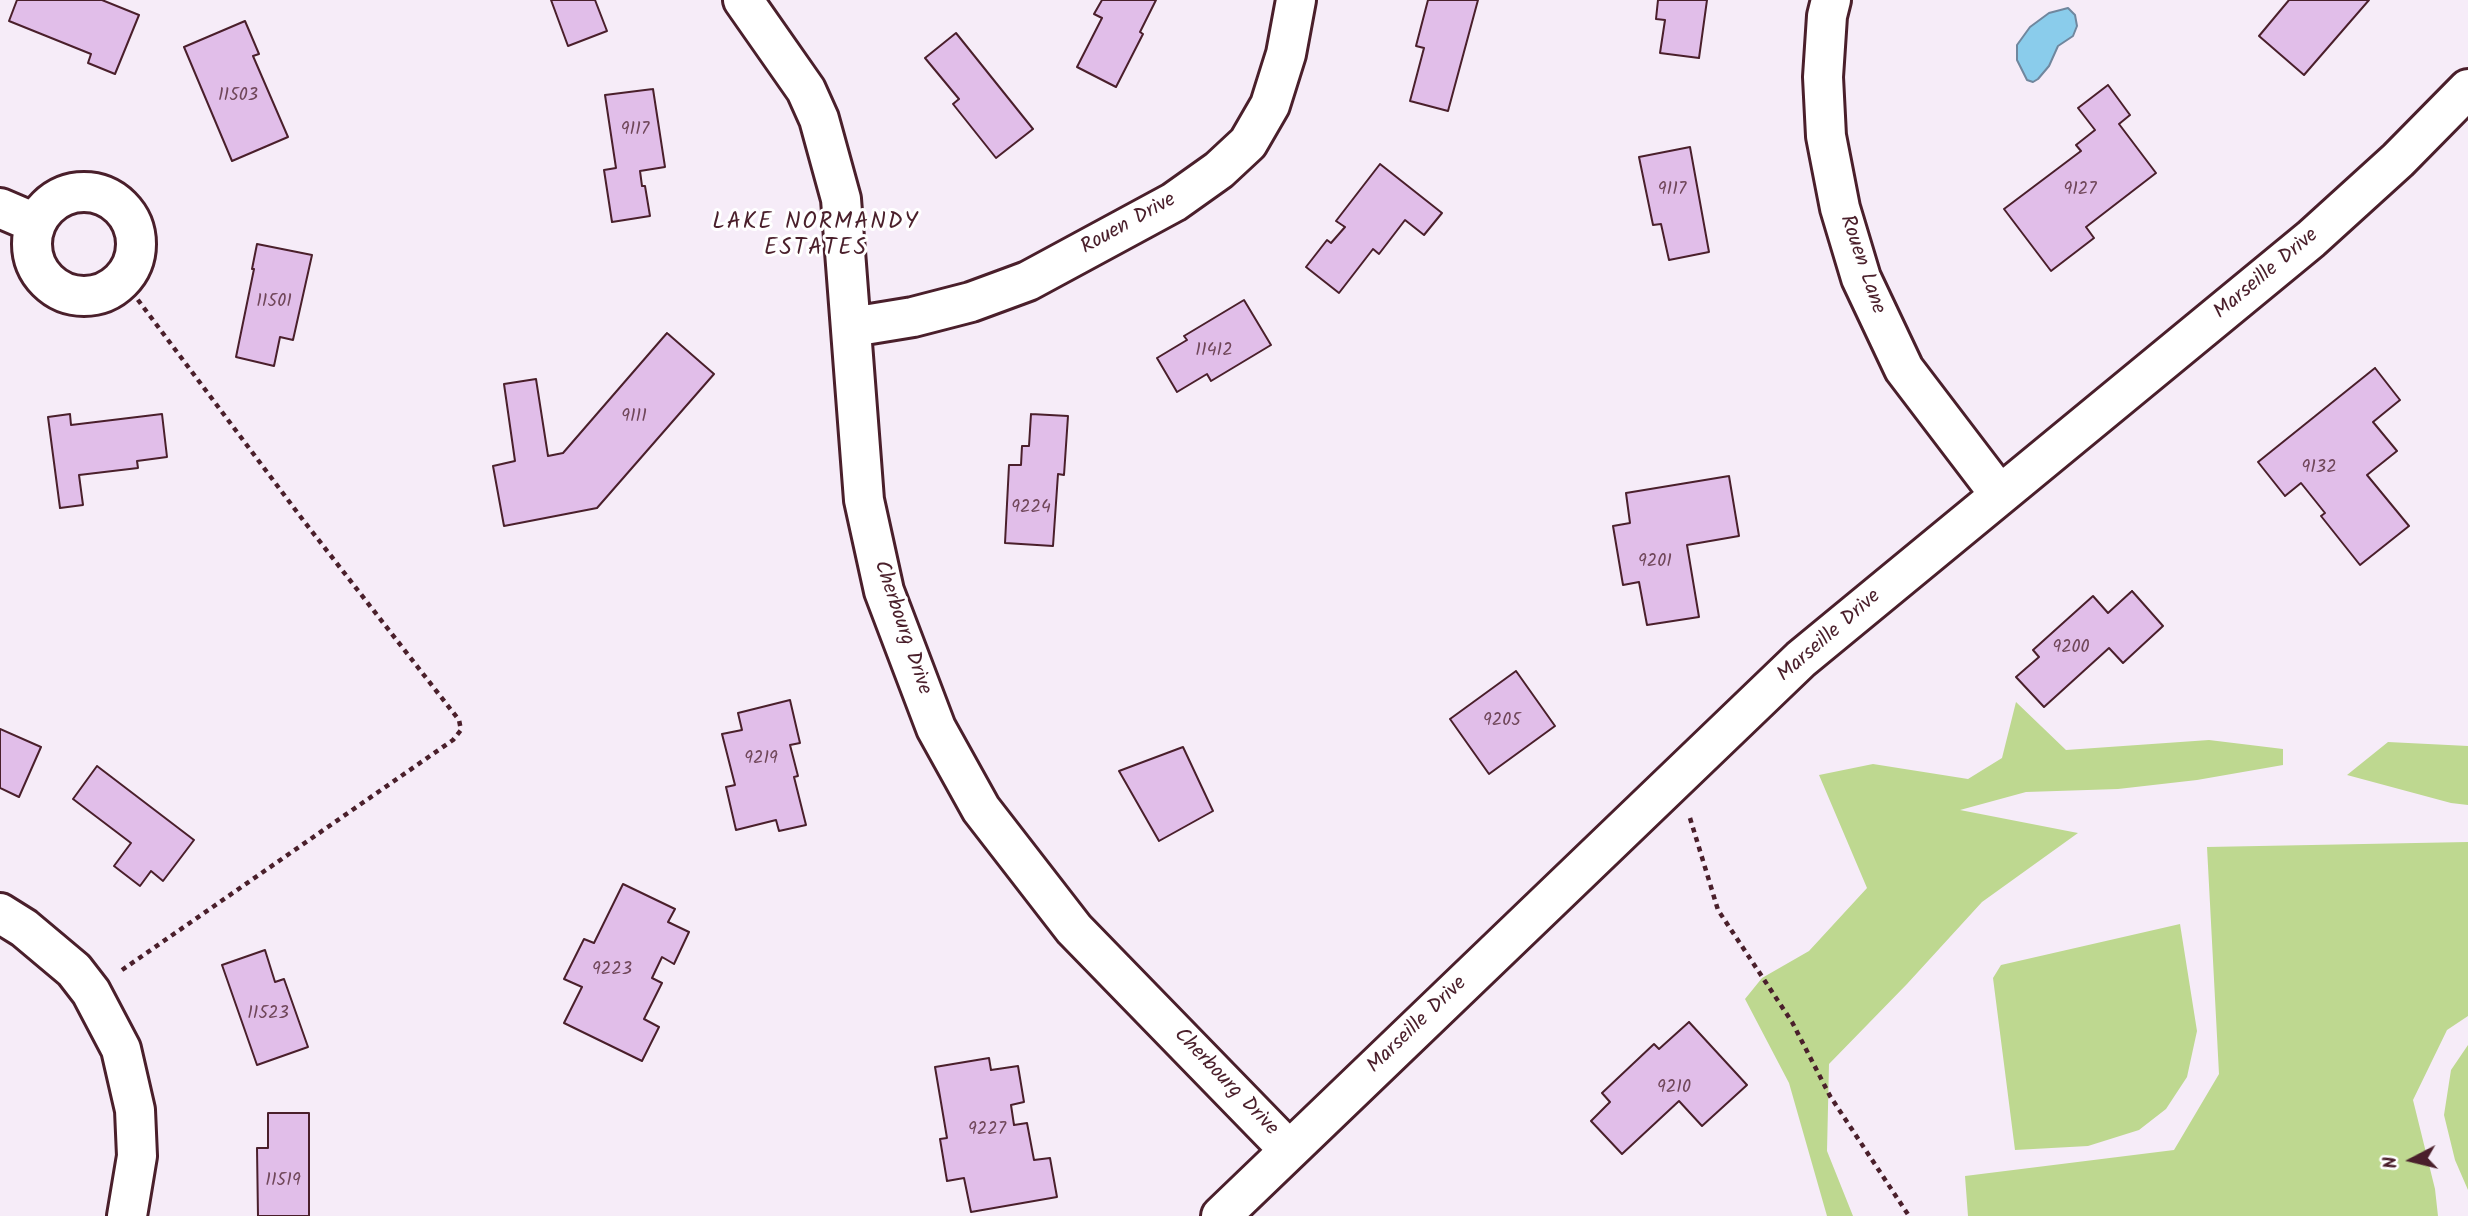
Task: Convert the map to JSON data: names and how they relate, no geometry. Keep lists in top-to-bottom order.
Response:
{
  "streets": {
    "street": [
      "Rouen Drive",
      "Rouen Lane",
      "Marseille Drive",
      "Cherbourg Drive"
    ]
  },
  "crossings": [
    ["Rouen Drive", "Cherbourg Drive"],
    ["Rouen Lane", "Marseille Drive"],
    ["Marseille Drive", "Cherbourg Drive"]
  ],
  "districts": ["LAKE NORMANDY ESTATES"],
  "house_numbers": [
    "11503",
    "9117",
    "9117",
    "9127",
    "11501",
    "11412",
    "9111",
    "9132",
    "9224",
    "9201",
    "9200",
    "9205",
    "9219",
    "9223",
    "11523",
    "9210",
    "9227",
    "11519"
  ],
  "north": "left"
}
